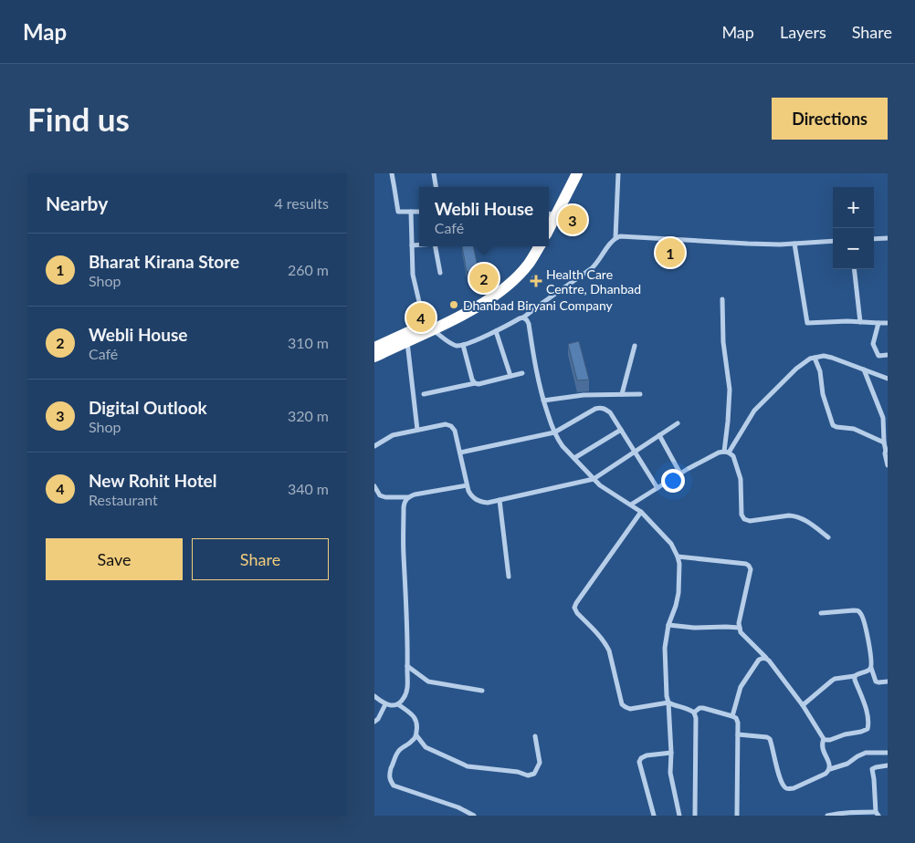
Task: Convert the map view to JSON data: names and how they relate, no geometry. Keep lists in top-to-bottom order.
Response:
{
  "places": {
    "health": ["Health Care Centre, Dhanbad"],
    "other": ["Dhanbad Biryani Company"]
  },
  "page": {
    "header": "Map",
    "nav": ["Map", "Layers", "Share"],
    "buttons": [
      "Directions",
      ["Save", "Share"]
    ],
    "title": "Find us",
    "heading": ["Nearby", "4 results"],
    "map_buttons": ["+", "−"],
    "popup": ["Webli House", "Café"],
    "pins": [
      "3",
      "1",
      "2",
      "4"
    ],
    "list": [
      {
        "mark": "1",
        "name": "Bharat Kirana Store",
        "note": "Shop",
        "value": "260 m"
      },
      {
        "mark": "2",
        "name": "Webli House",
        "note": "Café",
        "value": "310 m"
      },
      {
        "mark": "3",
        "name": "Digital Outlook",
        "note": "Shop",
        "value": "320 m"
      },
      {
        "mark": "4",
        "name": "New Rohit Hotel",
        "note": "Restaurant",
        "value": "340 m"
      }
    ]
  }
}
